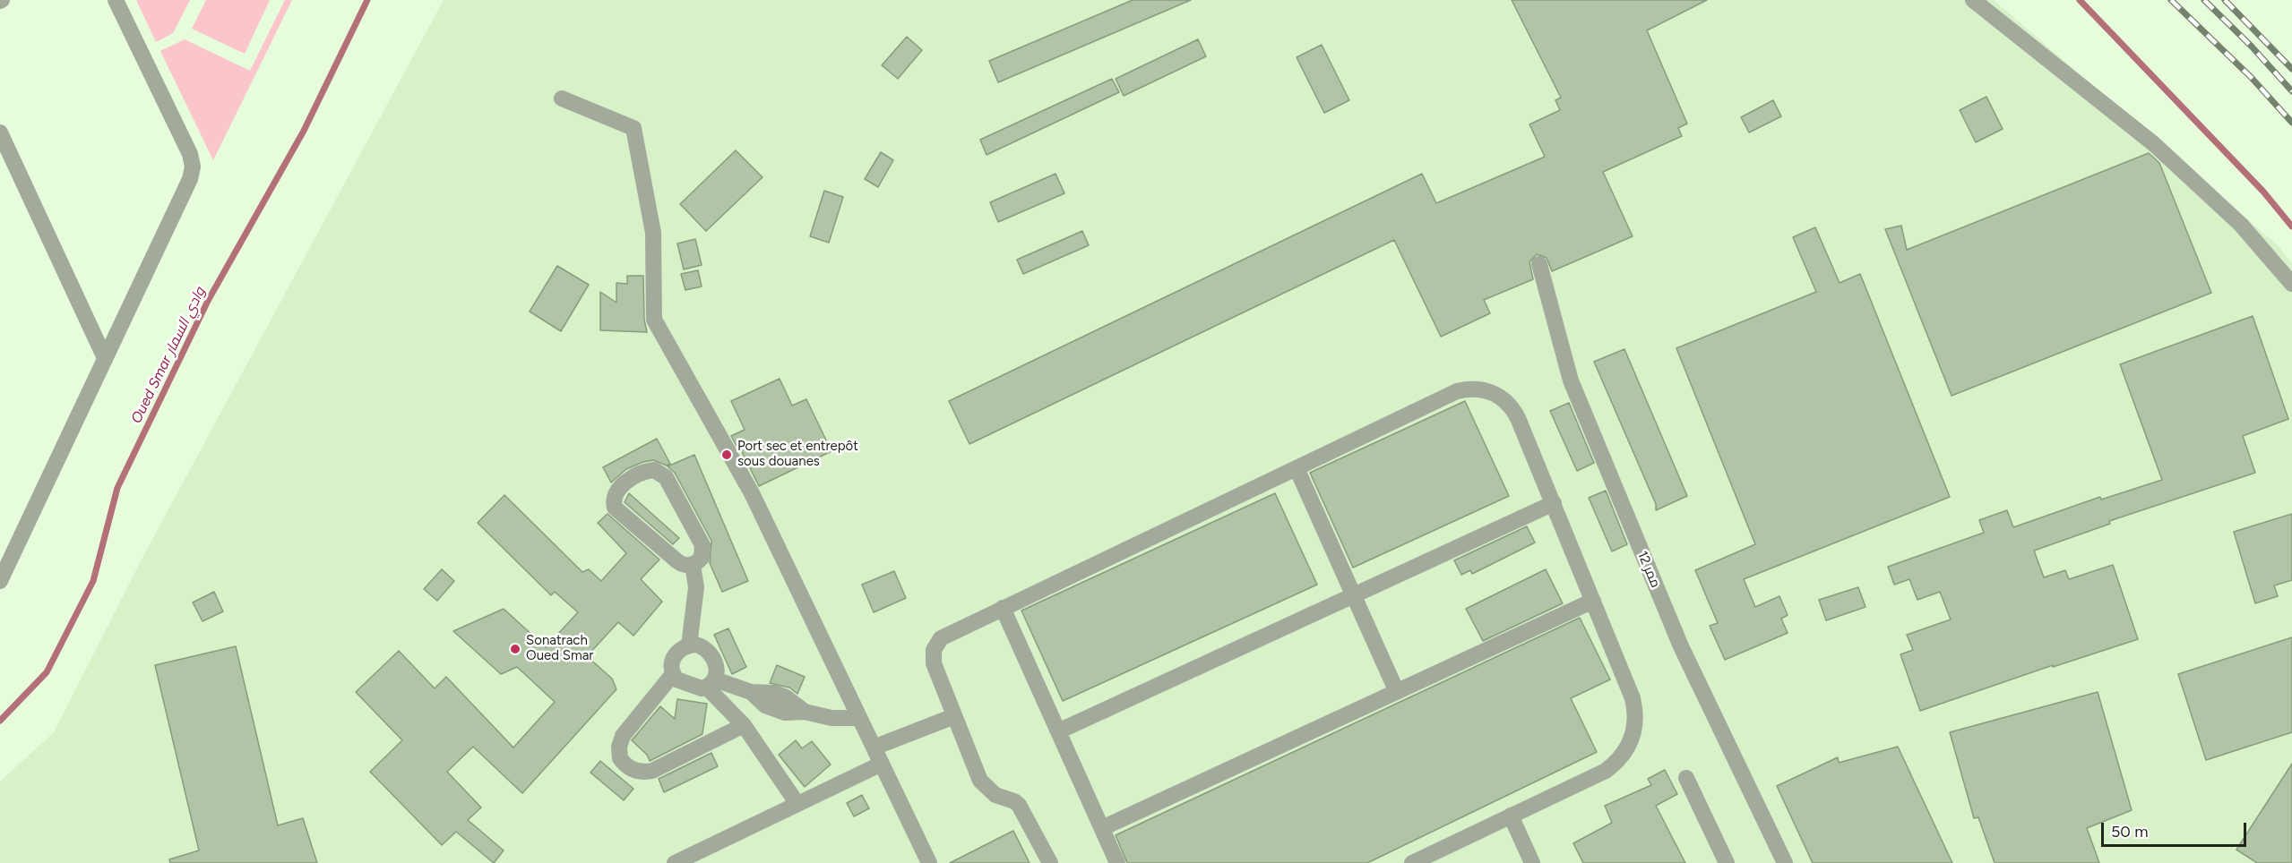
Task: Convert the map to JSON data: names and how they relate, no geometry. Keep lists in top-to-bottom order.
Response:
{
  "streets": {
    "street": ["ممر 12"]
  },
  "water": ["Oued Smar وادي السمار"],
  "places": ["Port sec et entrepôt sous douanes", "Sonatrach Oued Smar"],
  "scale_bar": "50 m"
}
